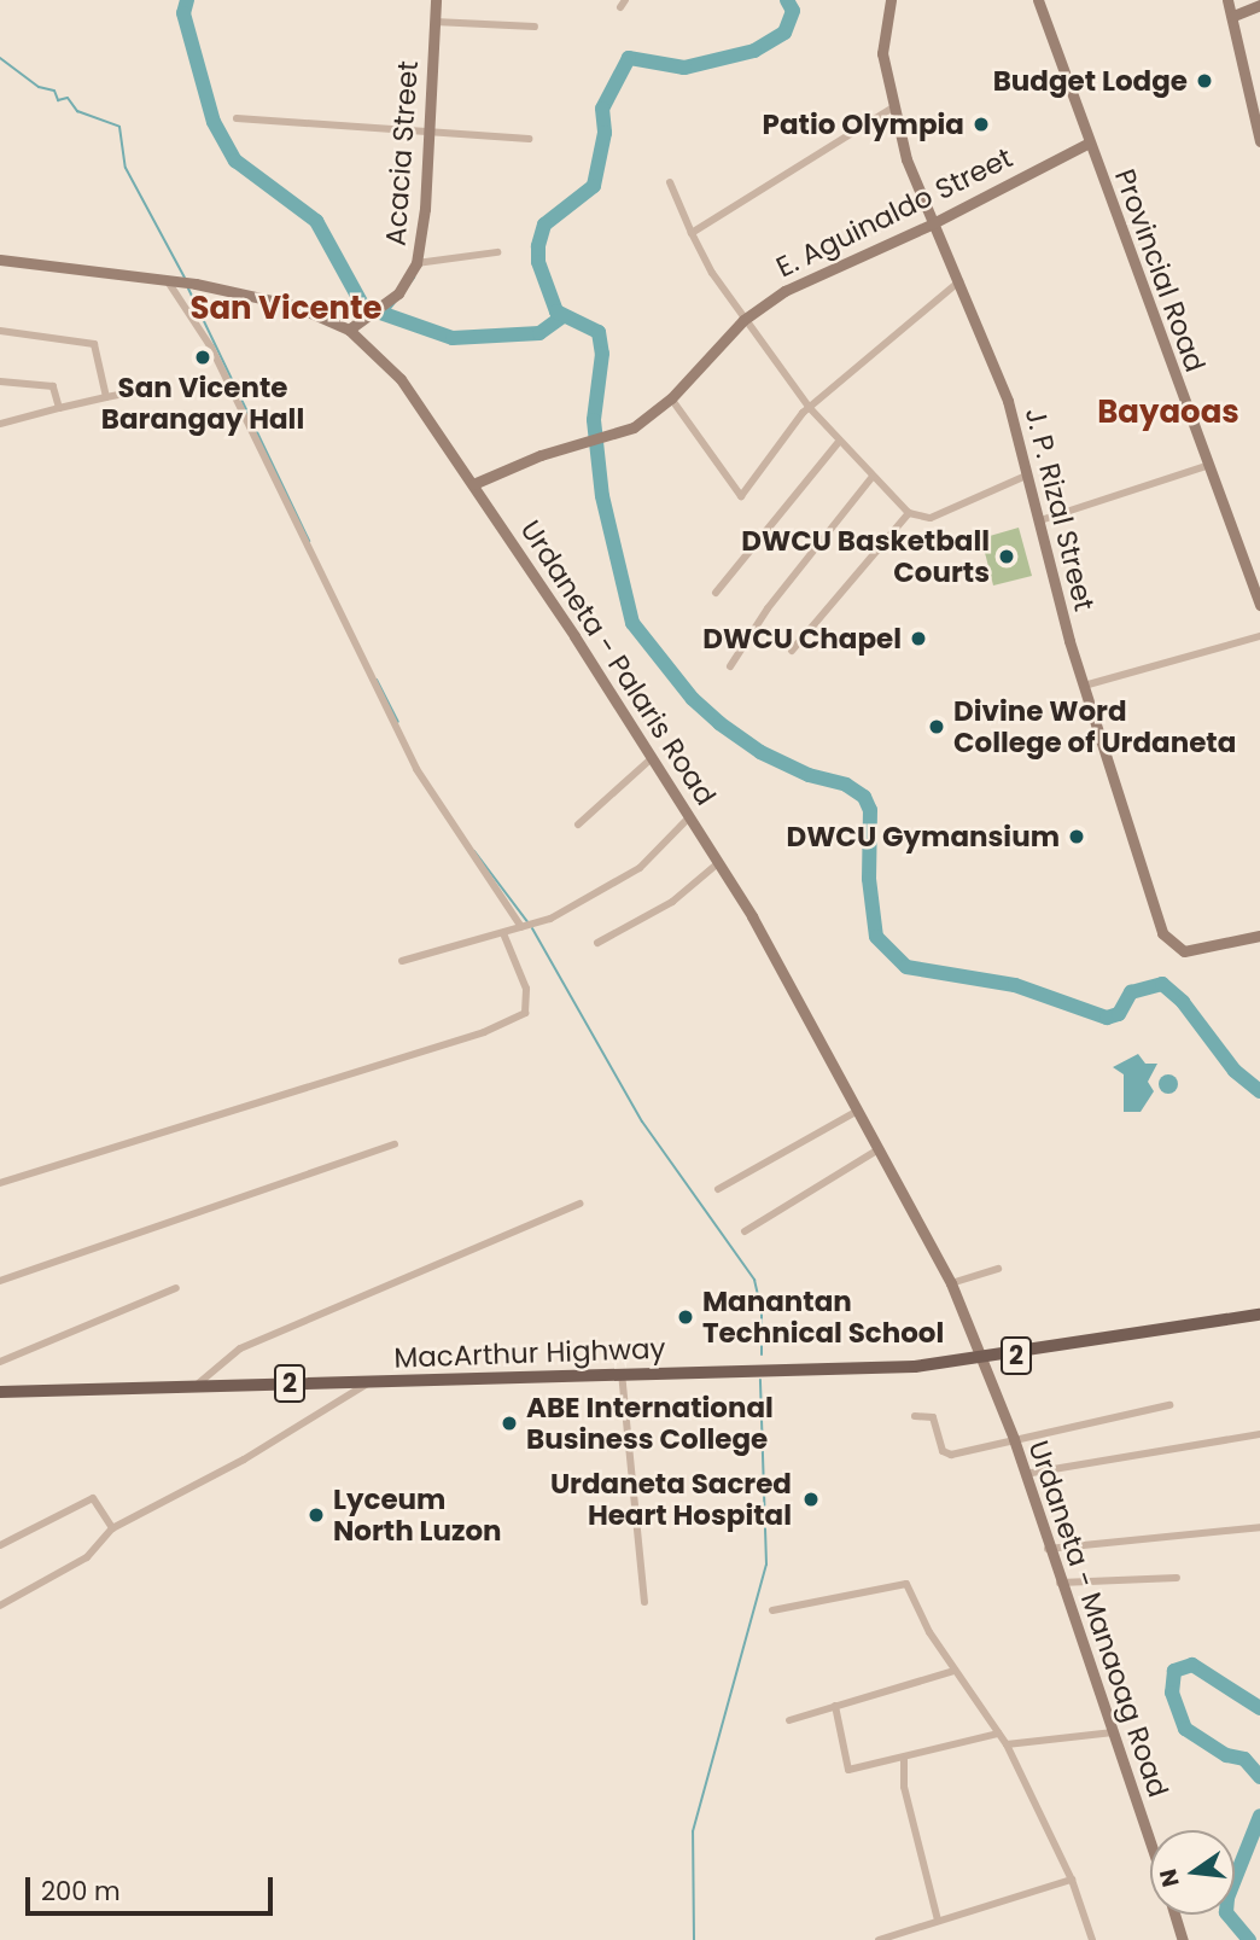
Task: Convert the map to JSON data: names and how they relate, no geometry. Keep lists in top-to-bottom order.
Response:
{
  "streets": {
    "main road": [
      "Acacia Street",
      "E. Aguinaldo Street",
      "Provincial Road",
      "J. P. Rizal Street",
      "Urdaneta - Palaris Road",
      "MacArthur Highway",
      "2",
      "Urdaneta - Manaoag Road"
    ]
  },
  "crossings": [
    ["Acacia Street", "Urdaneta - Palaris Road"],
    ["E. Aguinaldo Street", "Provincial Road"],
    ["E. Aguinaldo Street", "J. P. Rizal Street"],
    ["E. Aguinaldo Street", "Urdaneta - Palaris Road"],
    ["Urdaneta - Palaris Road", "MacArthur Highway"],
    ["Urdaneta - Palaris Road", "Urdaneta - Manaoag Road"],
    ["MacArthur Highway", "Urdaneta - Manaoag Road"]
  ],
  "districts": ["San Vicente", "Bayaoas"],
  "places": [
    "Budget Lodge",
    "Patio Olympia",
    "San Vicente Barangay Hall",
    "DWCU Basketball Courts",
    "DWCU Chapel",
    "Divine Word College of Urdaneta",
    "DWCU Gymansium",
    "Manantan Technical School",
    "ABE International Business College",
    "Urdaneta Sacred Heart Hospital",
    "Lyceum North Luzon"
  ],
  "scale_bar": "200 m",
  "north": "left"
}
